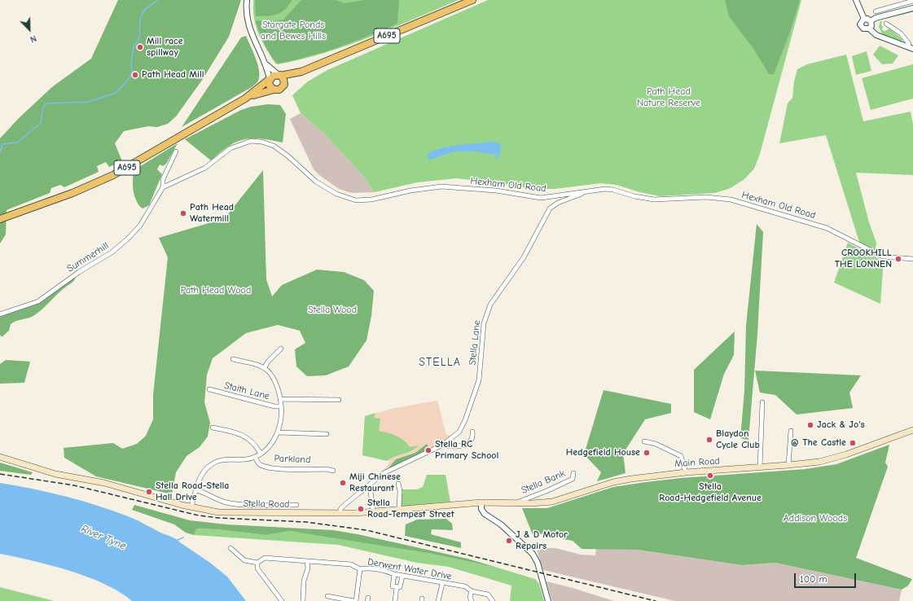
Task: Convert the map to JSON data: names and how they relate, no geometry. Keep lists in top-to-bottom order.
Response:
{
  "streets": {
    "main road": ["A695", "Main Road", "Stella Road"],
    "street": [
      "Hexham Old Road",
      "Summerhill",
      "Stella Lane",
      "Staith Lane",
      "Parkland",
      "Stella Bank",
      "Derwent Water Drive"
    ]
  },
  "crossings": [
    ["Hexham Old Road", "Summerhill"],
    ["Hexham Old Road", "Stella Lane"],
    ["Stella Lane", "Stella Road"],
    ["Main Road", "Stella Bank"],
    ["Main Road", "Stella Road"]
  ],
  "districts": ["STELLA"],
  "water": ["River Tyne"],
  "parks": [
    "Stargate Ponds and Bewes Hills",
    "Path Head Nature Reserve",
    "Path Head Wood",
    "Stella Wood",
    "Addison Woods"
  ],
  "places": [
    "Mill race spillway",
    "Path Head Mill",
    "Path Head Watermill",
    "CROOKHILL THE LONNEN",
    "Jack & Jo's",
    "Blaydon Cycle Club",
    "@ The Castle",
    "Stella RC Primary School",
    "Hedgefield House",
    "Stella Road-Hedgefield Avenue",
    "Miji Chinese Restaurant",
    "Stella Road-Stella Hall Drive",
    "Stella Road-Tempest Street",
    "J & D Motor Repairs"
  ],
  "scale_bar": "100 m",
  "north": "bottom right"
}
